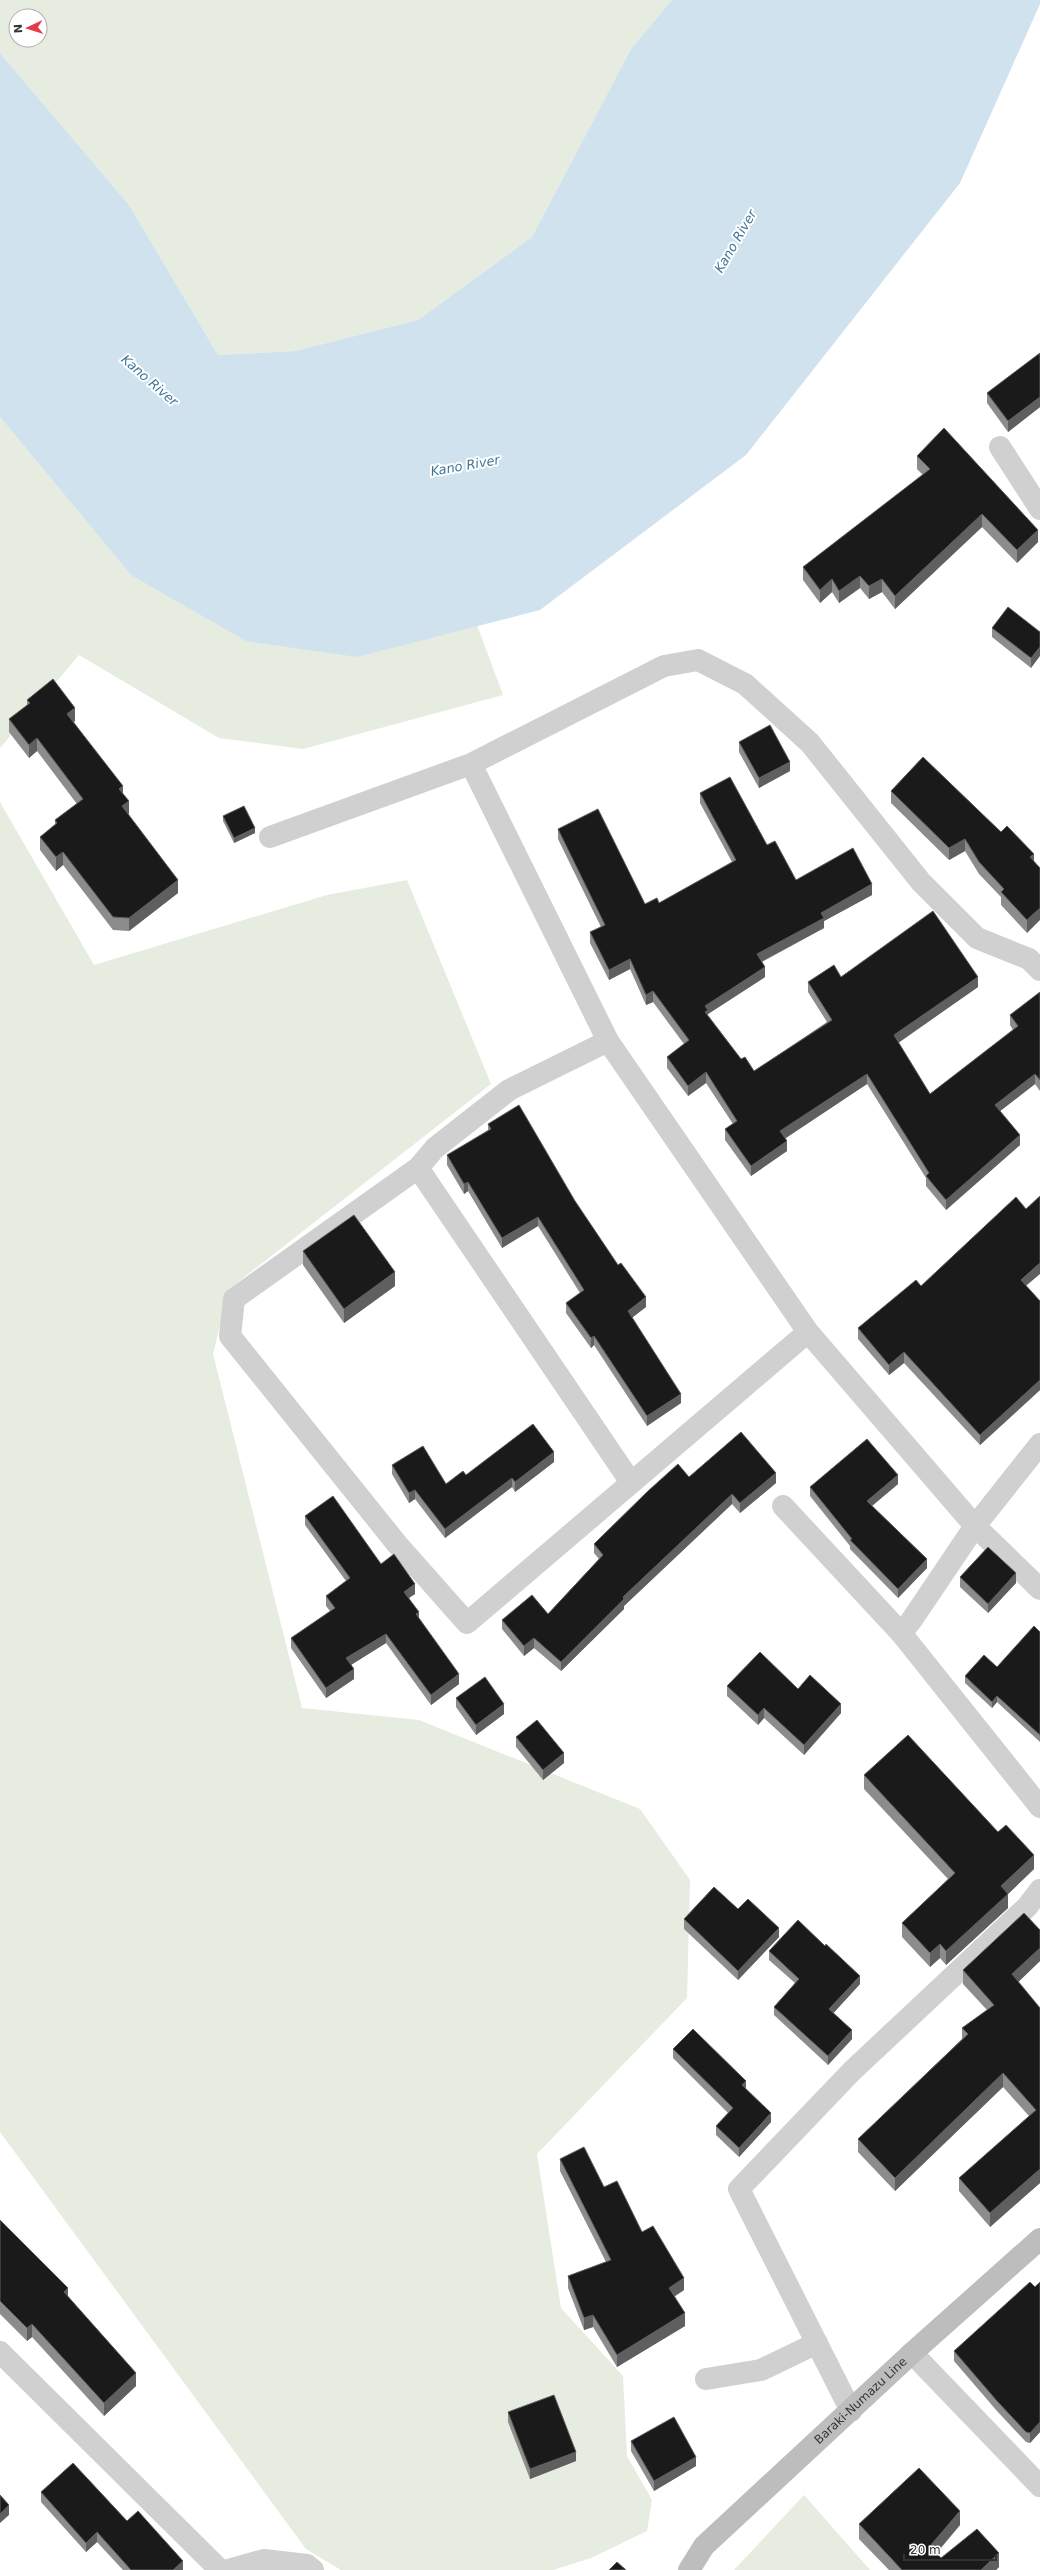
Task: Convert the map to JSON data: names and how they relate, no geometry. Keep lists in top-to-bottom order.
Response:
{
  "streets": {
    "main road": ["Baraki-Numazu Line"]
  },
  "water": ["Kano River"],
  "scale_bar": "20 m",
  "north": "left"
}
